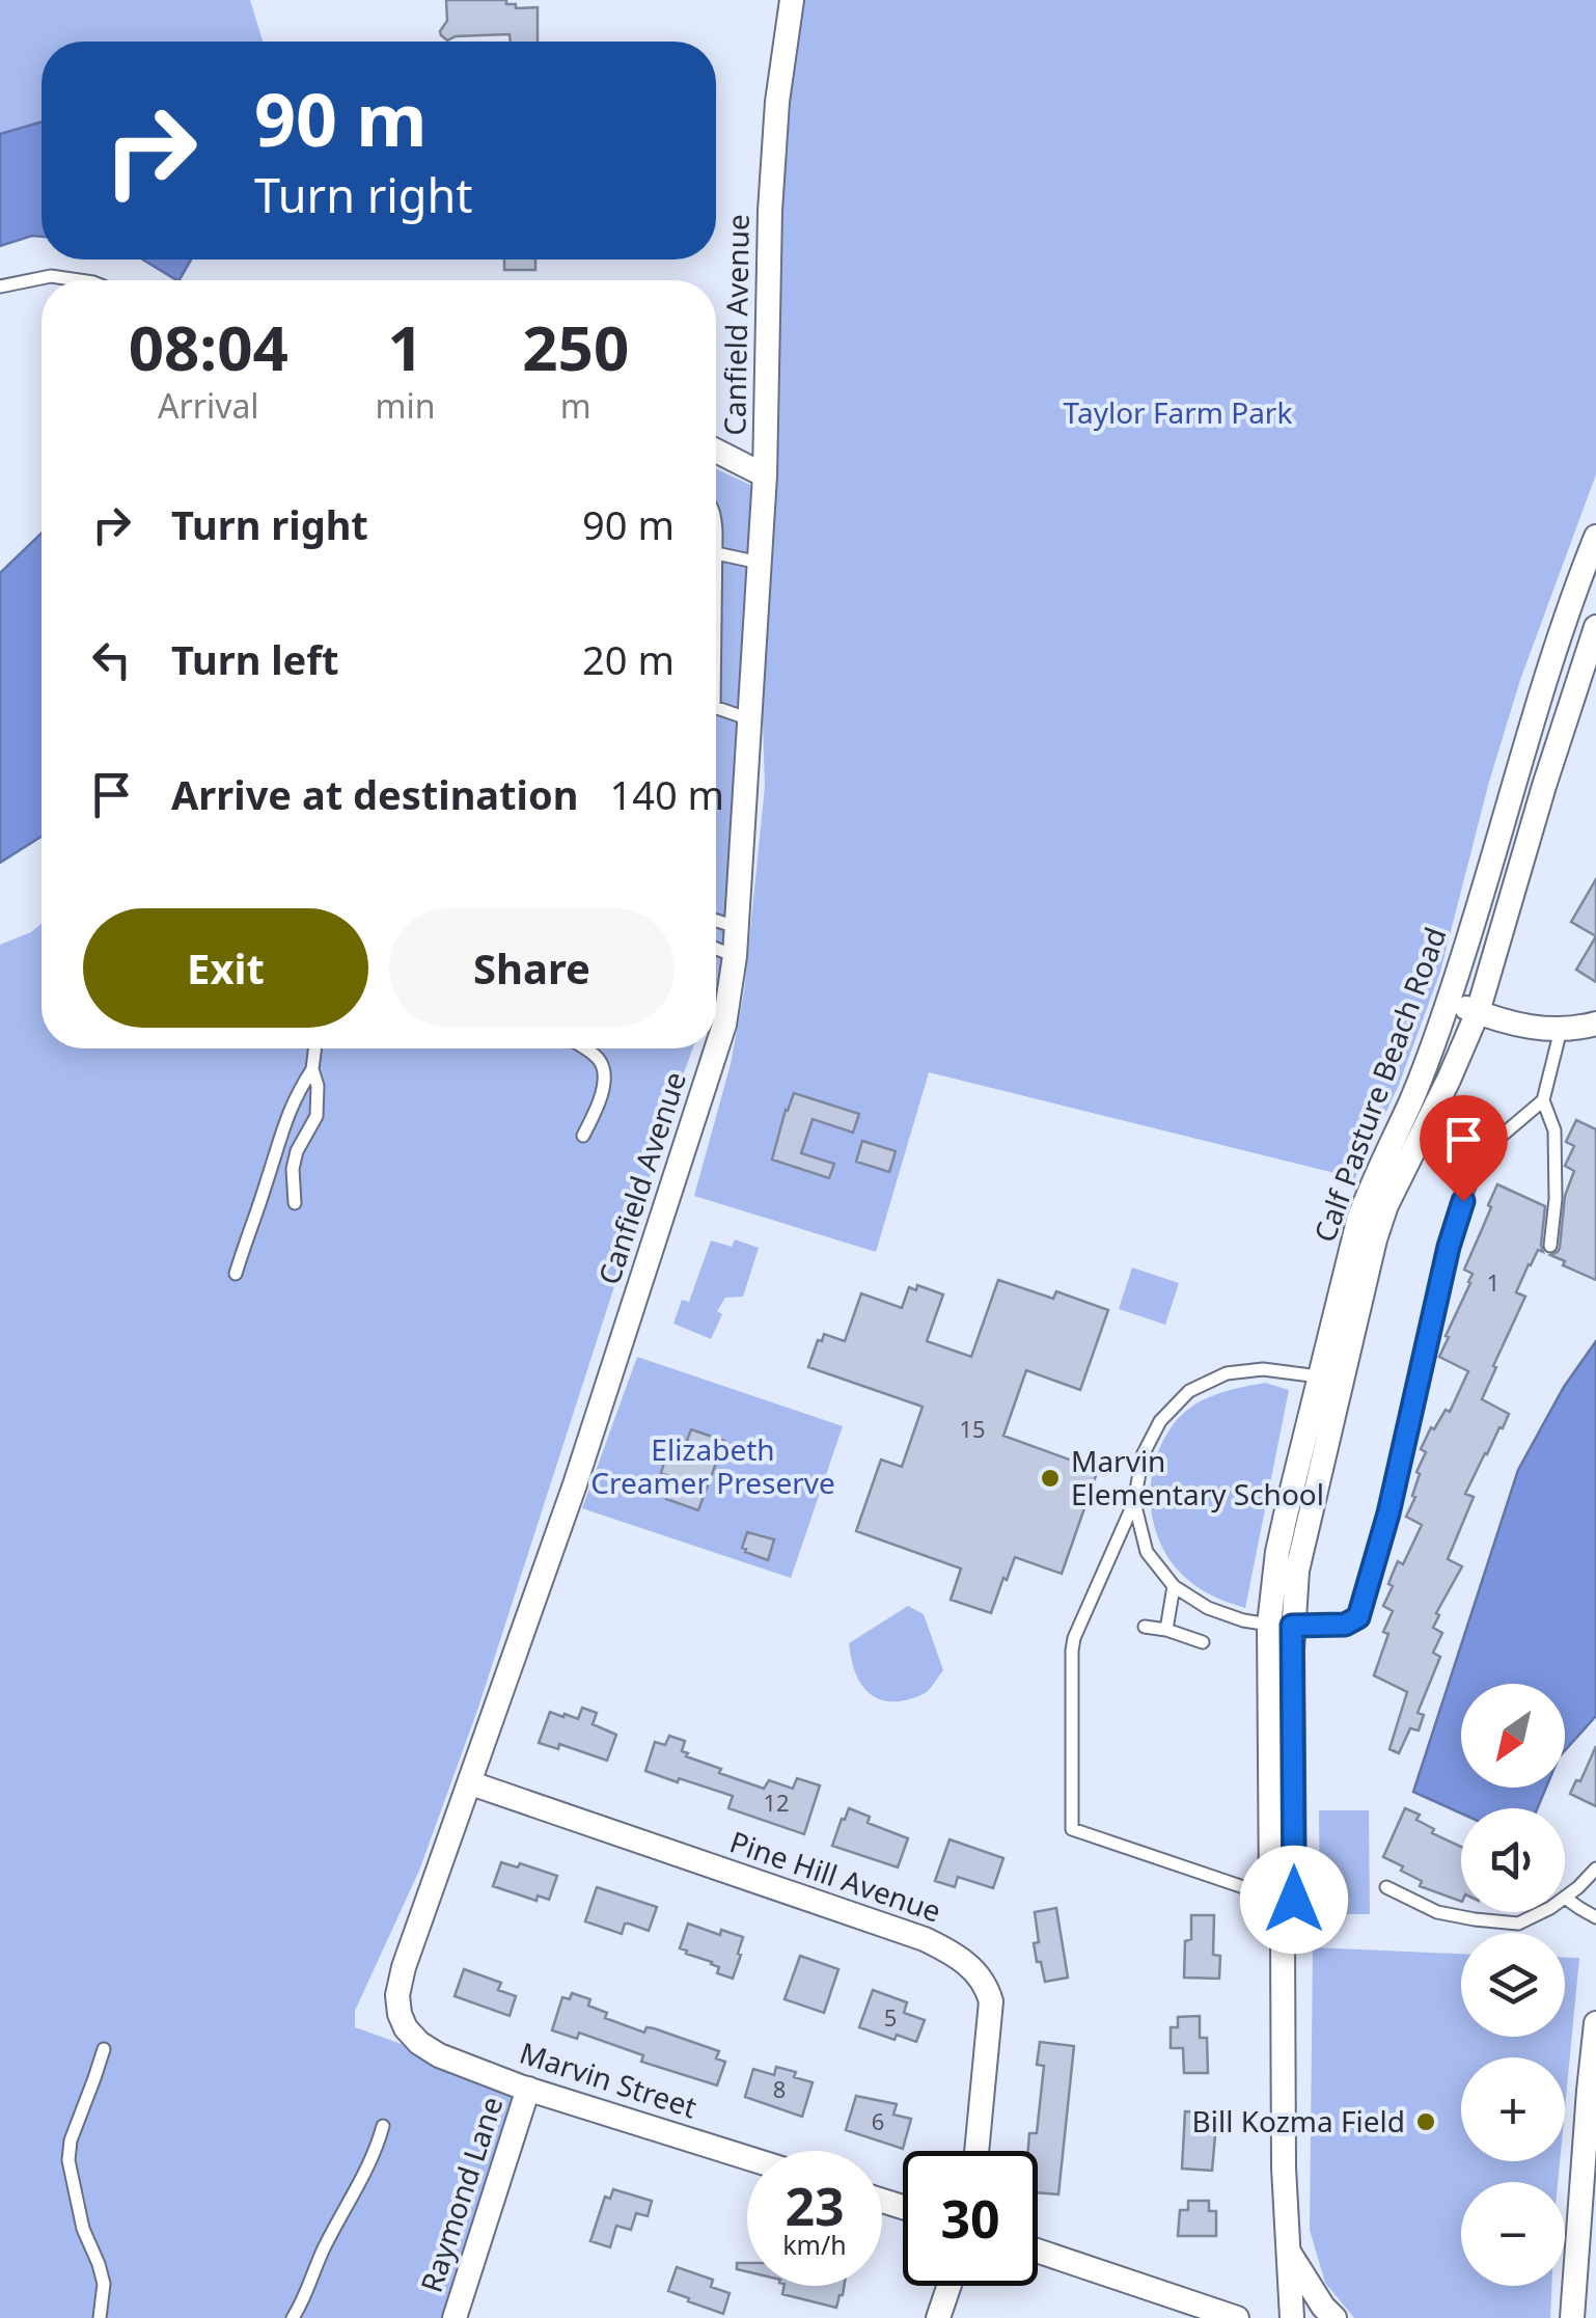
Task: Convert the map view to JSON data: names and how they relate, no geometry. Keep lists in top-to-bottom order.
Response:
{
  "streets": {
    "street": [
      "Canfield Avenue",
      "Calf Pasture Beach Road",
      "Pine Hill Avenue",
      "Marvin Street",
      "Raymond Lane"
    ]
  },
  "crossings": [
    ["Canfield Avenue", "Pine Hill Avenue"],
    ["Canfield Avenue", "Marvin Street"],
    ["Marvin Street", "Raymond Lane"]
  ],
  "parks": ["Taylor Farm Park", "Elizabeth Creamer Preserve"],
  "places": ["Marvin Elementary School", "Bill Kozma Field"],
  "house_numbers": [
    "1",
    "15",
    "12",
    "5",
    "8",
    "6"
  ],
  "north": "bottom left",
  "page": {
    "turn": ["90 m", "Turn right"],
    "eta": [
      "08:04",
      "Arrival",
      "1",
      "min",
      "250",
      "m"
    ],
    "list": [
      {
        "name": "Turn right",
        "value": "90 m"
      },
      {
        "name": "Turn left",
        "value": "20 m"
      },
      {
        "name": "Arrive at destination",
        "value": "140 m"
      }
    ],
    "buttons": ["Exit", "Share"],
    "map_buttons": ["+", "−"],
    "speed": "23 km/h",
    "limit": "30"
  }
}
